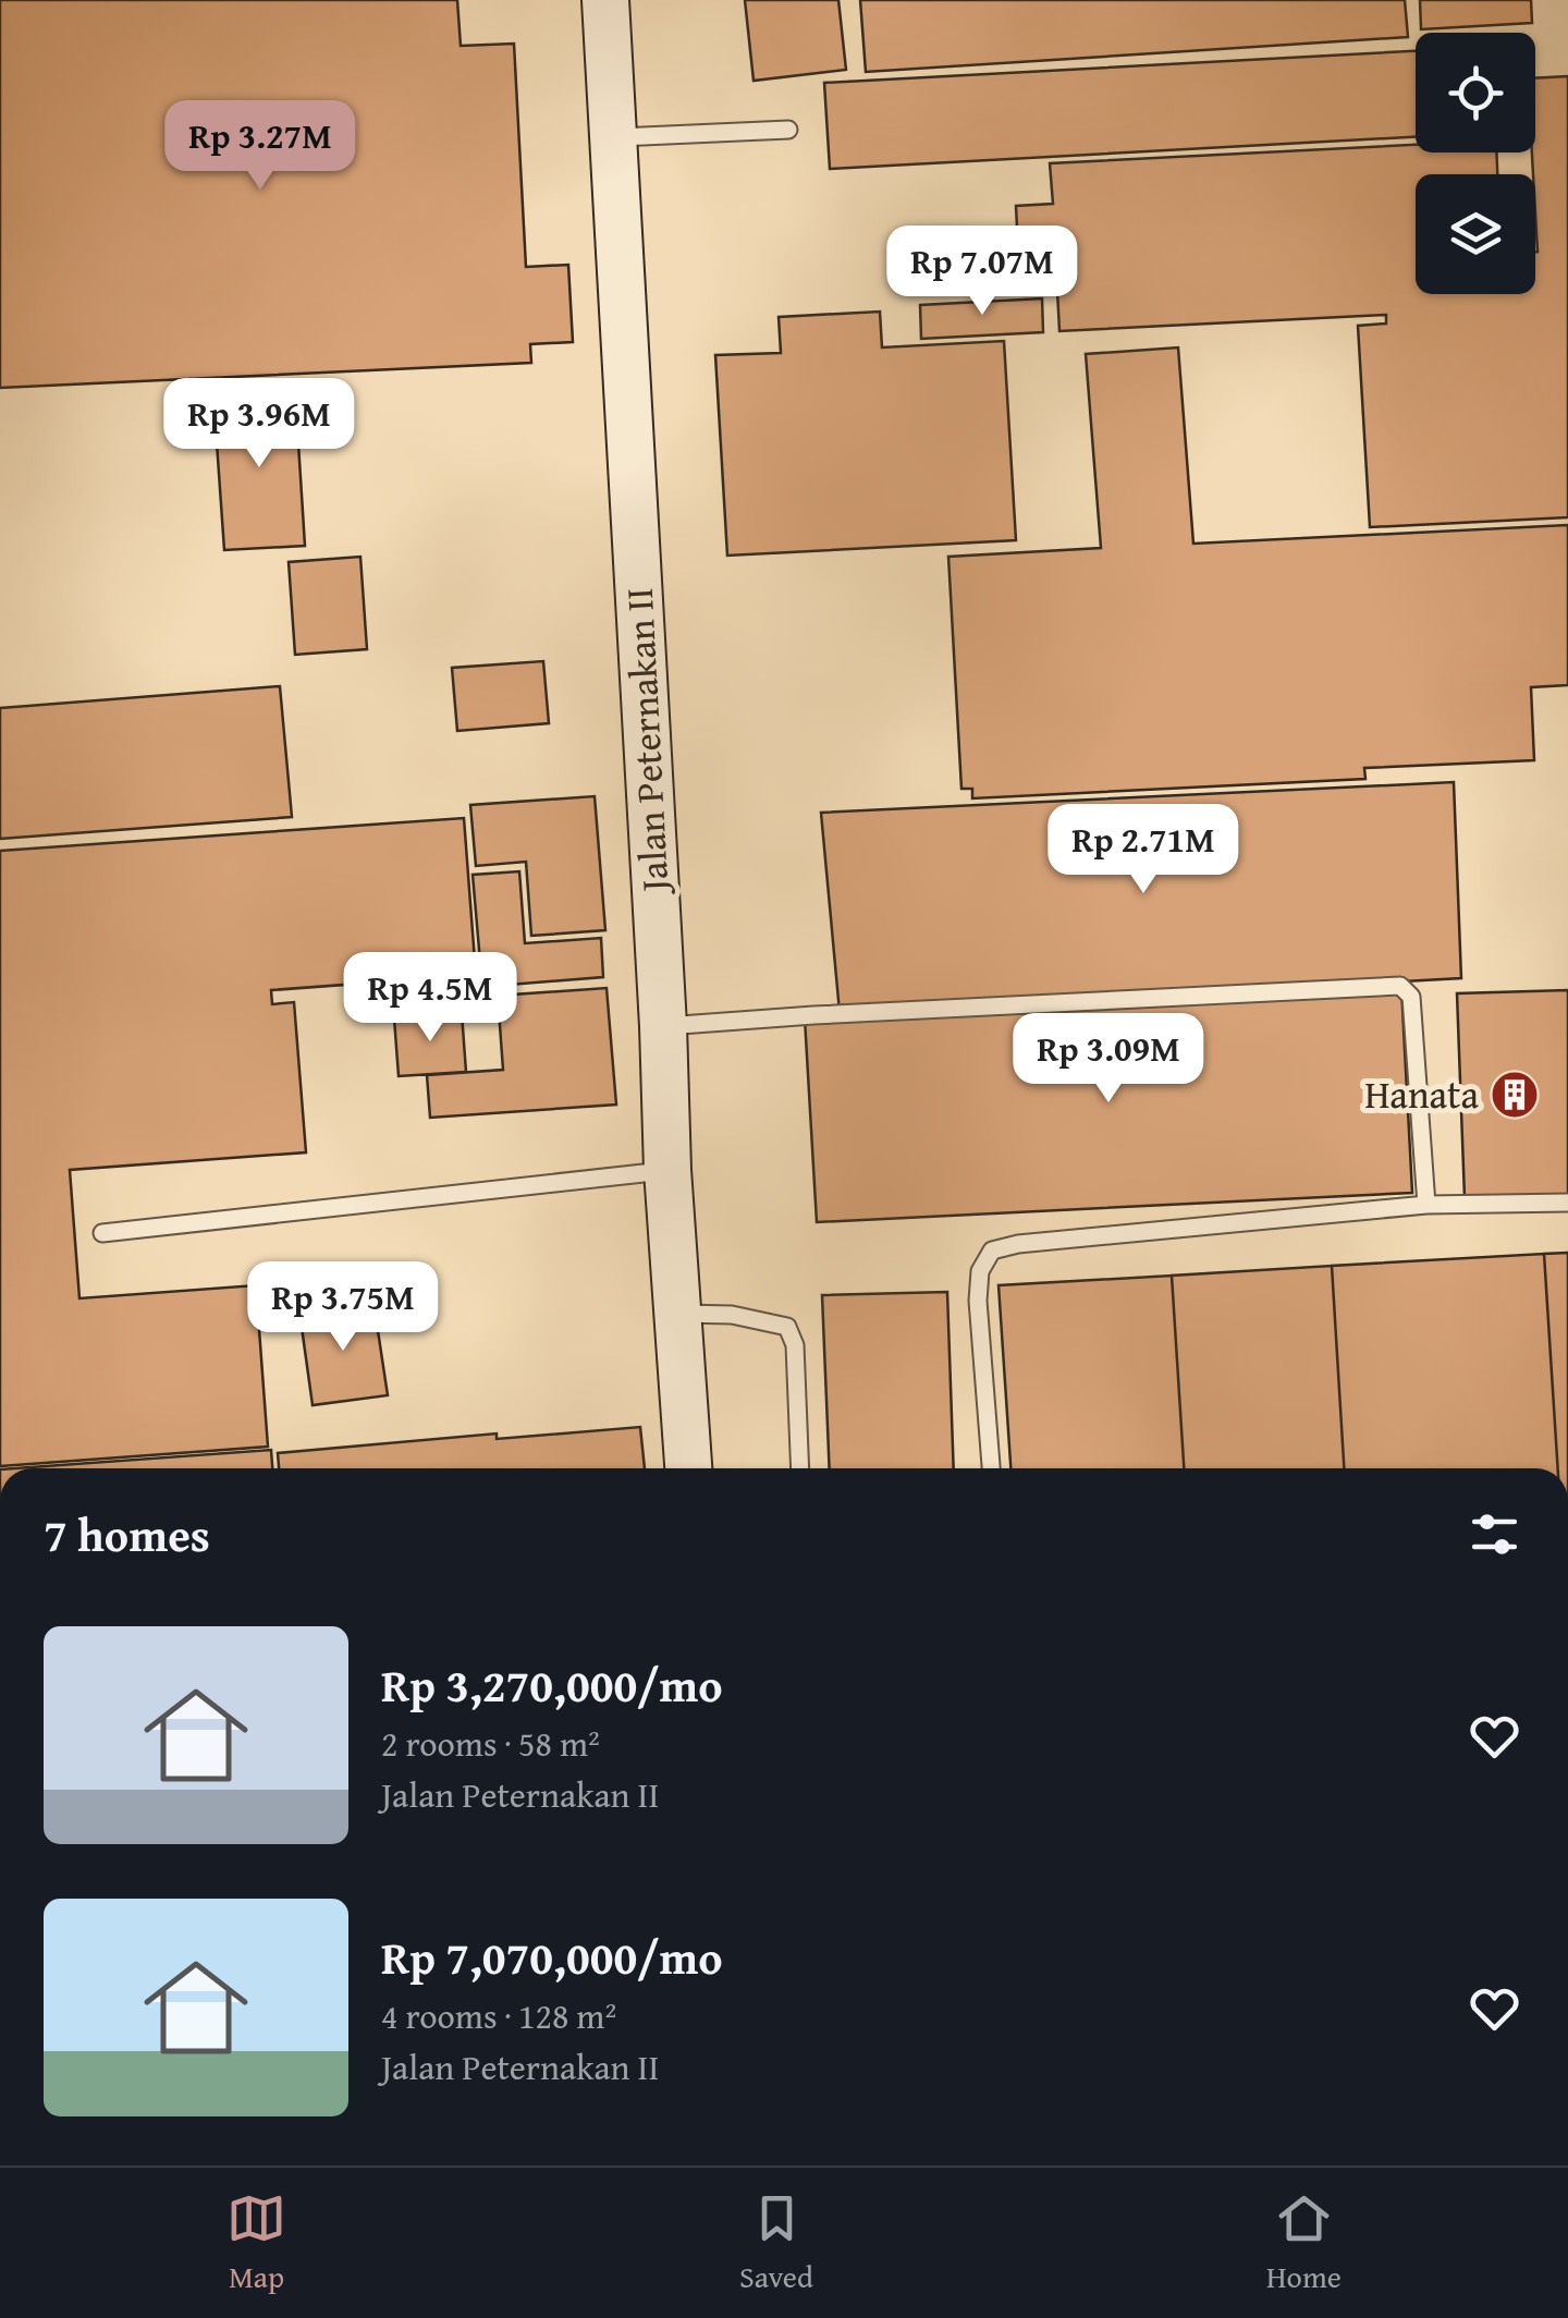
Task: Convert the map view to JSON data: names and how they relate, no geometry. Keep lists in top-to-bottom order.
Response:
{
  "streets": {
    "street": ["Jalan Peternakan II"]
  },
  "places": {
    "building": ["Hanata"]
  },
  "page": {
    "price": [
      "Rp 3.27M",
      "Rp 7.07M",
      "Rp 3.96M",
      "Rp 2.71M",
      "Rp 4.5M",
      "Rp 3.09M",
      "Rp 3.75M"
    ],
    "heading": "7 homes",
    "list": [
      {
        "name": "Rp 3,270,000/mo",
        "note": "2 rooms · 58 m² · Jalan Peternakan II"
      },
      {
        "name": "Rp 7,070,000/mo",
        "note": "4 rooms · 128 m² · Jalan Peternakan II"
      }
    ],
    "tabs": ["Map", "Saved", "Home"]
  }
}
